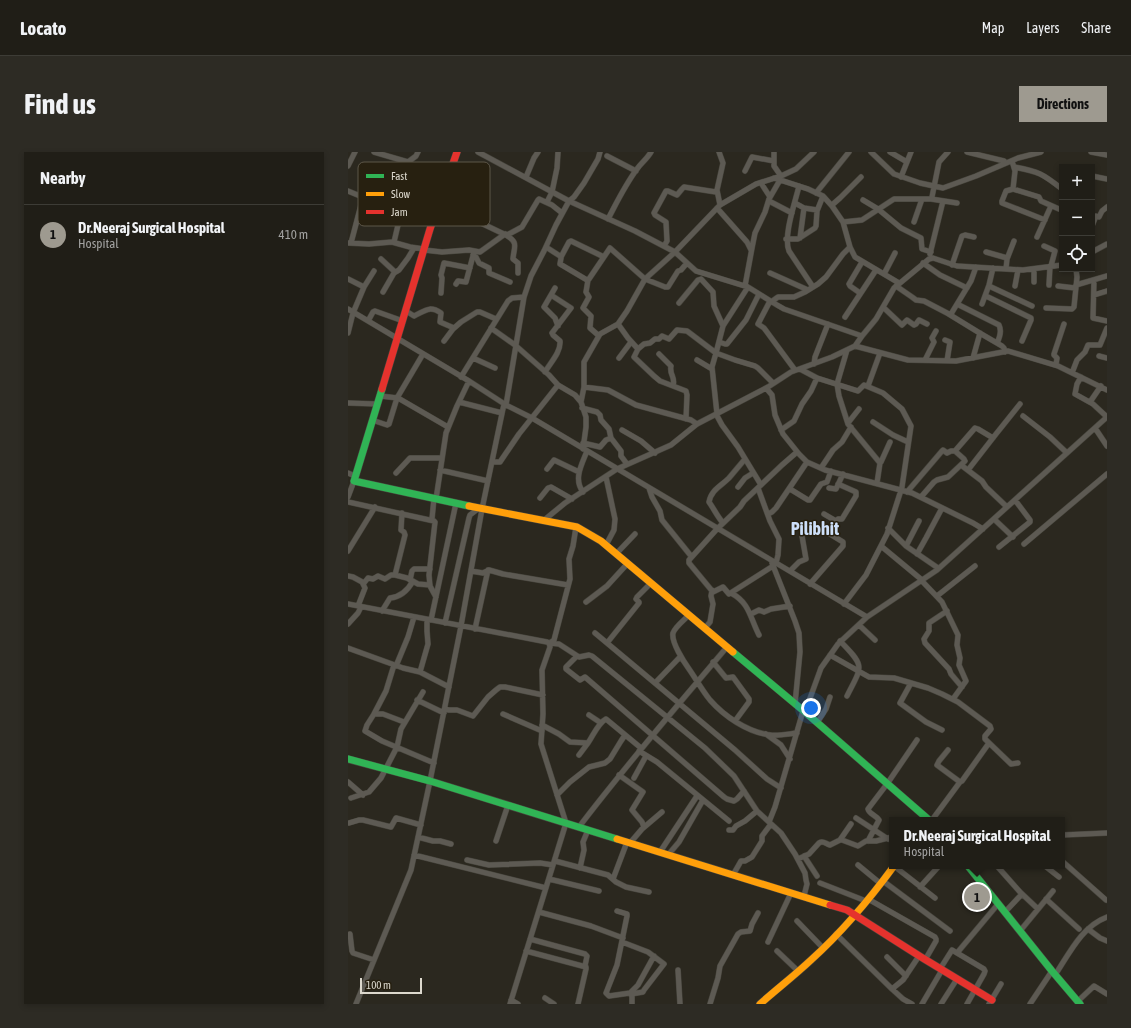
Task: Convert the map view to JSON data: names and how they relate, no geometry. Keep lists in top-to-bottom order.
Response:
{
  "districts": ["Pilibhit"],
  "legend": ["Fast", "Slow", "Jam"],
  "scale_bar": "100 m",
  "page": {
    "header": "Locato",
    "nav": ["Map", "Layers", "Share"],
    "buttons": "Directions",
    "title": "Find us",
    "heading": "Nearby",
    "map_buttons": ["+", "−"],
    "list": [
      {
        "mark": "1",
        "name": "Dr.Neeraj Surgical Hospital",
        "note": "Hospital",
        "value": "410 m"
      }
    ],
    "popup": ["Dr.Neeraj Surgical Hospital", "Hospital"],
    "pins": "1",
    "scale": "100 m"
  }
}
